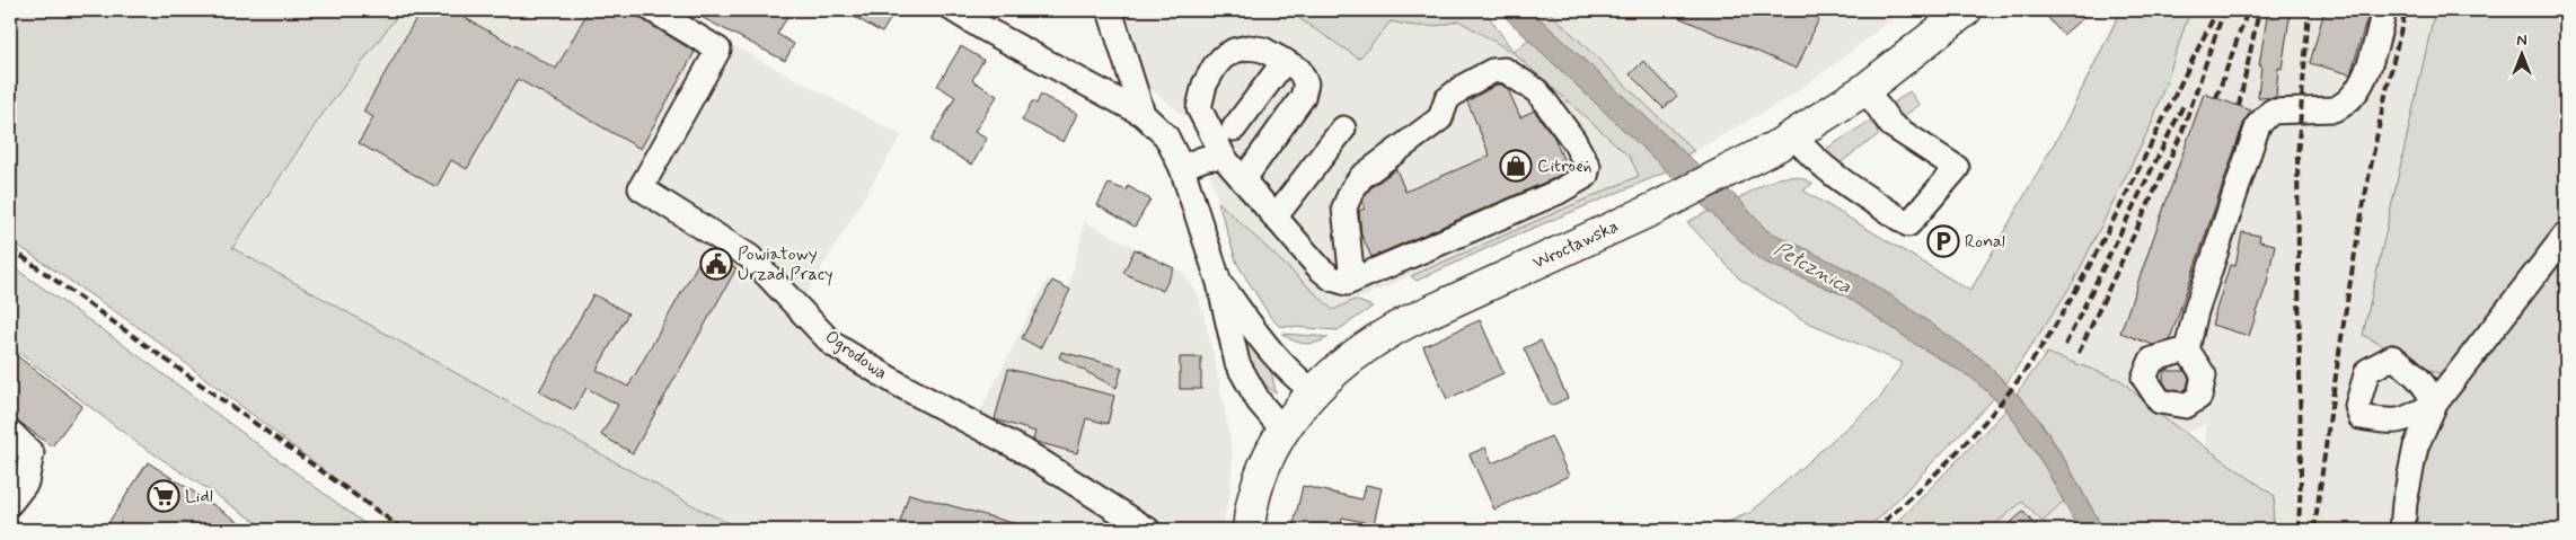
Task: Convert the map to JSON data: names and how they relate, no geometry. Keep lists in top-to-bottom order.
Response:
{
  "streets": {
    "main road": ["Wrocławska"],
    "street": ["Ogrodowa"]
  },
  "water": ["Pełcznica"],
  "places": {
    "shop": ["Citroën"],
    "parking": ["Ronal"],
    "public building": ["Powiatowy Urzad Pracy"],
    "supermarket": ["Lidl"]
  },
  "north": "top"
}
